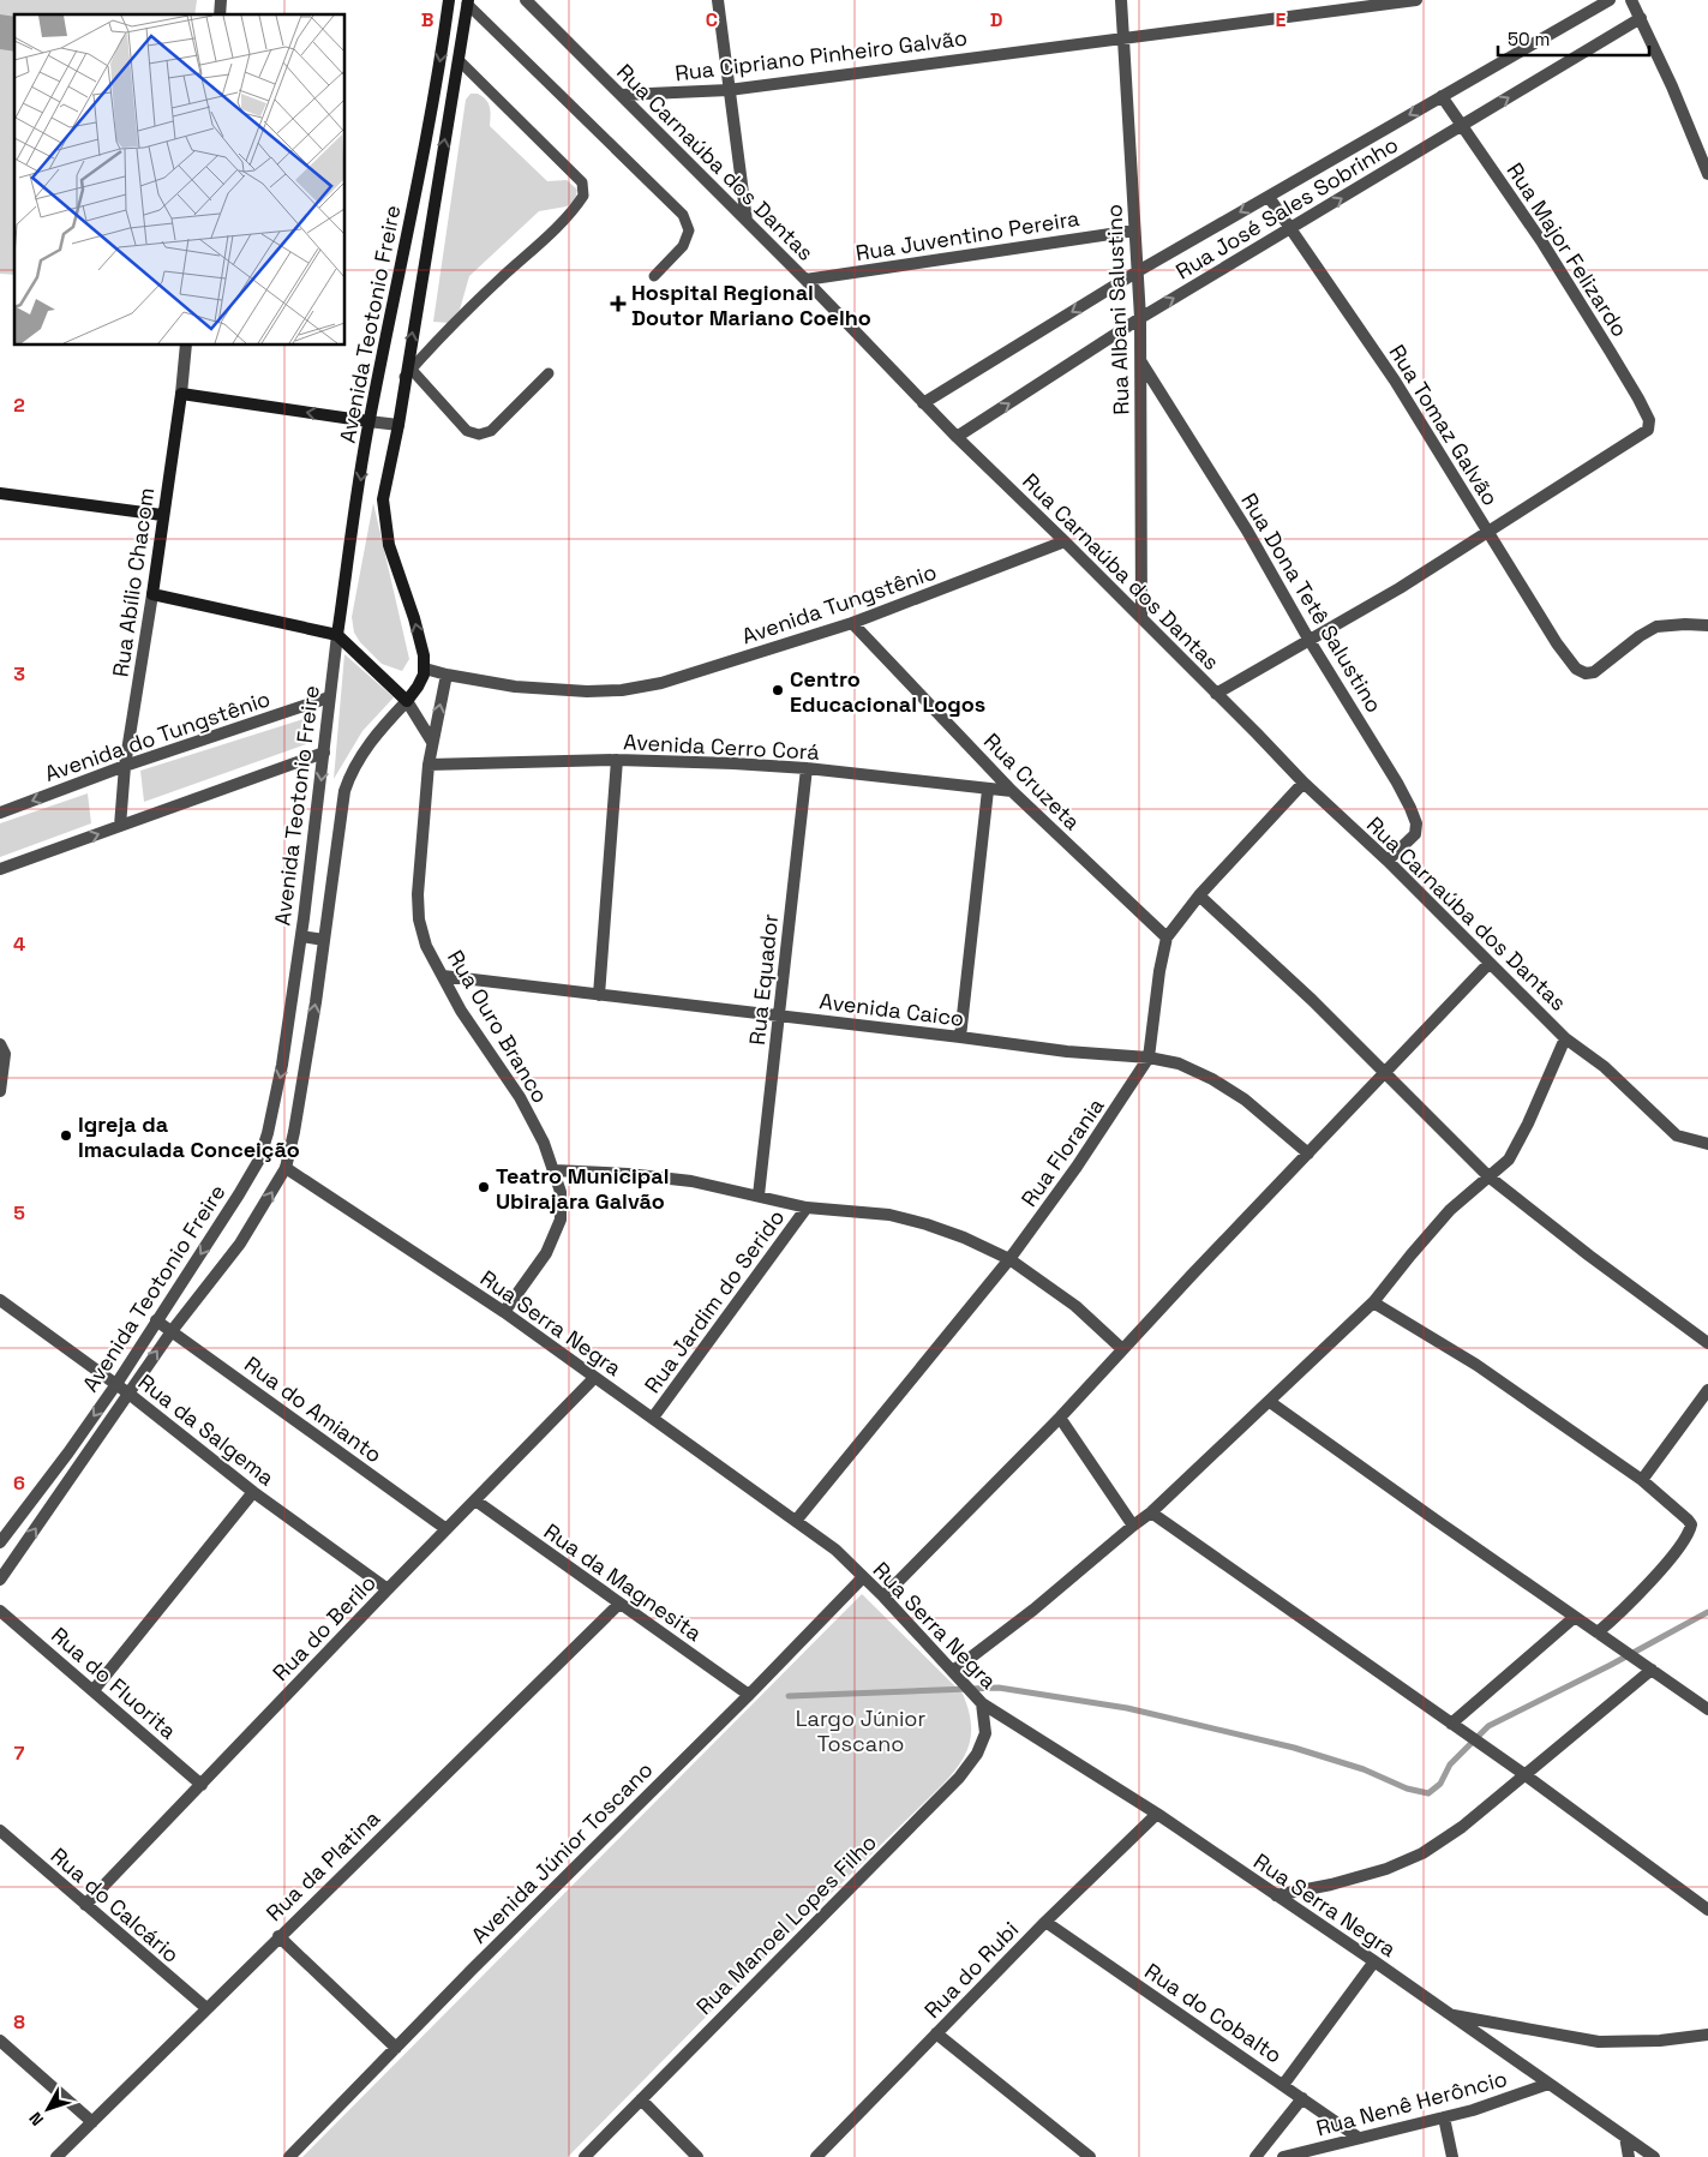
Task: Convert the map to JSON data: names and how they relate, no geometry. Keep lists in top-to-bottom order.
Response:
{
  "streets": {
    "main road": ["Avenida Teotonio Freire", "Rua Abílio Chacom"],
    "street": [
      "Rua Cipriano Pinheiro Galvão",
      "Rua Carnaúba dos Dantas",
      "Rua José Sales Sobrinho",
      "Rua Juventino Pereira",
      "Rua Major Felizardo",
      "Rua Albani Salustino",
      "Rua Tomaz Galvão",
      "Rua Dona Tetê Salustino",
      "Avenida Tungstênio",
      "Avenida do Tungstênio",
      "Avenida Cerro Corá",
      "Rua Cruzeta",
      "Rua Equador",
      "Avenida Caico",
      "Rua Ouro Branco",
      "Rua Florania",
      "Rua Jardim do Serido",
      "Rua Serra Negra",
      "Rua do Amianto",
      "Rua da Salgema",
      "Rua da Magnesita",
      "Rua do Berilo",
      "Rua do Fluorita",
      "Avenida Júnior Toscano",
      "Rua da Platina",
      "Rua do Calcário",
      "Rua Manoel Lopes Filho",
      "Rua do Rubi",
      "Rua do Cobalto",
      "Rua Nenê Herôncio"
    ]
  },
  "crossings": [
    ["Rua Cipriano Pinheiro Galvão", "Rua Carnaúba dos Dantas"],
    ["Rua Cipriano Pinheiro Galvão", "Rua Albani Salustino"],
    ["Rua Carnaúba dos Dantas", "Rua José Sales Sobrinho"],
    ["Rua Carnaúba dos Dantas", "Rua Juventino Pereira"],
    ["Rua Carnaúba dos Dantas", "Rua Albani Salustino"],
    ["Rua Carnaúba dos Dantas", "Rua Dona Tetê Salustino"],
    ["Rua Carnaúba dos Dantas", "Avenida Tungstênio"],
    ["Rua Carnaúba dos Dantas", "Rua Florania"],
    ["Rua José Sales Sobrinho", "Rua Major Felizardo"],
    ["Rua José Sales Sobrinho", "Rua Albani Salustino"],
    ["Rua José Sales Sobrinho", "Rua Tomaz Galvão"],
    ["Rua Juventino Pereira", "Rua Albani Salustino"],
    ["Rua Major Felizardo", "Rua Tomaz Galvão"],
    ["Rua Albani Salustino", "Rua Dona Tetê Salustino"],
    ["Avenida Teotonio Freire", "Avenida Tungstênio"],
    ["Avenida Teotonio Freire", "Avenida do Tungstênio"],
    ["Avenida Teotonio Freire", "Rua Serra Negra"],
    ["Avenida Teotonio Freire", "Rua do Amianto"],
    ["Avenida Teotonio Freire", "Rua da Salgema"],
    ["Rua Abílio Chacom", "Avenida do Tungstênio"],
    ["Avenida Tungstênio", "Rua Cruzeta"],
    ["Avenida Tungstênio", "Rua Ouro Branco"],
    ["Avenida Cerro Corá", "Rua Cruzeta"],
    ["Avenida Cerro Corá", "Rua Equador"],
    ["Avenida Cerro Corá", "Rua Ouro Branco"],
    ["Rua Cruzeta", "Rua Florania"],
    ["Rua Equador", "Avenida Caico"],
    ["Avenida Caico", "Rua Ouro Branco"],
    ["Avenida Caico", "Rua Florania"],
    ["Rua Ouro Branco", "Rua Serra Negra"],
    ["Rua Florania", "Rua Serra Negra"],
    ["Rua Jardim do Serido", "Rua Serra Negra"],
    ["Rua Serra Negra", "Rua do Berilo"],
    ["Rua Serra Negra", "Avenida Júnior Toscano"],
    ["Rua Serra Negra", "Rua Manoel Lopes Filho"],
    ["Rua Serra Negra", "Rua do Rubi"],
    ["Rua Serra Negra", "Rua Nenê Herôncio"],
    ["Rua do Amianto", "Rua do Berilo"],
    ["Rua da Salgema", "Rua do Berilo"],
    ["Rua da Magnesita", "Rua do Berilo"],
    ["Rua da Magnesita", "Avenida Júnior Toscano"],
    ["Rua da Magnesita", "Rua da Platina"],
    ["Rua do Berilo", "Rua do Fluorita"],
    ["Rua do Berilo", "Rua do Calcário"],
    ["Rua da Platina", "Rua do Calcário"],
    ["Rua do Rubi", "Rua do Cobalto"],
    ["Rua do Cobalto", "Rua Nenê Herôncio"]
  ],
  "parks": ["Largo Júnior Toscano"],
  "places": {
    "health": ["Hospital Regional Doutor Mariano Coelho"],
    "other": ["Centro Educacional Logos", "Igreja da Imaculada Conceição", "Teatro Municipal Ubirajara Galvão"]
  },
  "scale_bar": "50 m",
  "north": "bottom left",
  "grid": {
    "columns": [
      "B",
      "C",
      "D",
      "E"
    ],
    "rows": [
      "2",
      "3",
      "4",
      "5",
      "6",
      "7",
      "8"
    ]
  }
}
